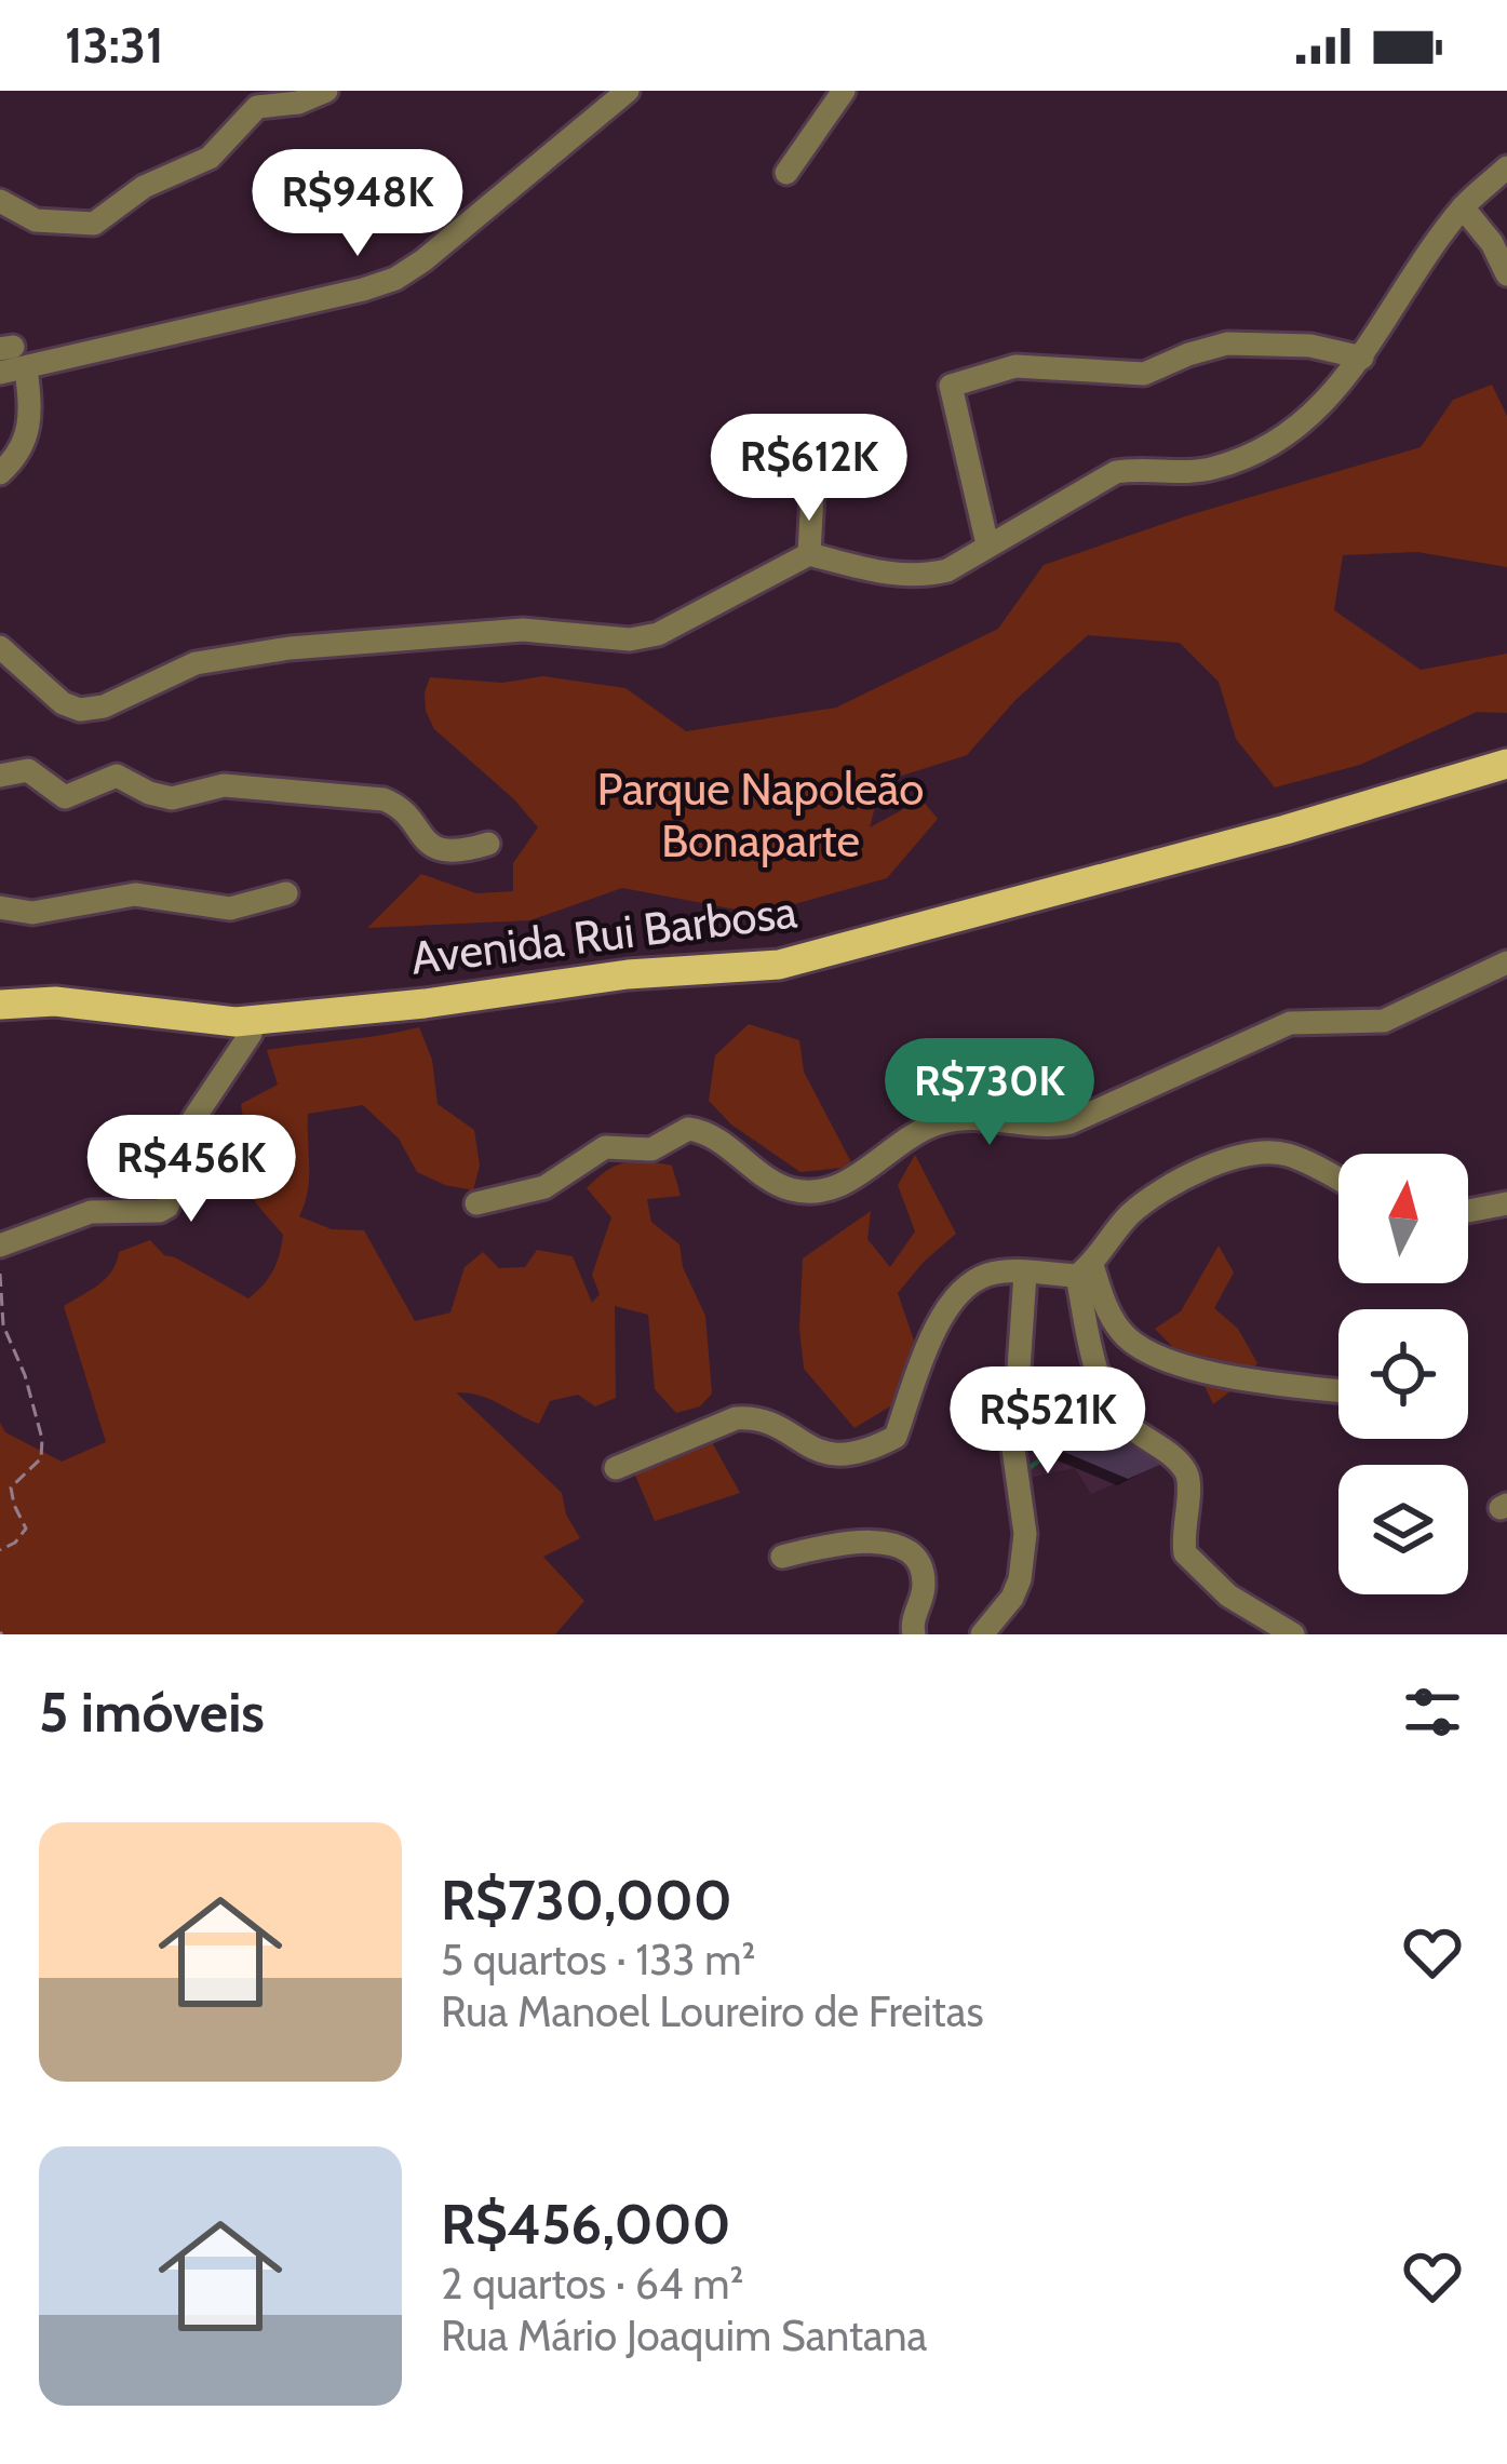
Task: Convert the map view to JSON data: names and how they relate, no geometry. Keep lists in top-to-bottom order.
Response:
{
  "streets": {
    "main road": ["Avenida Rui Barbosa"]
  },
  "parks": ["Parque Napoleão Bonaparte"],
  "north": "top",
  "page": {
    "status": "13:31",
    "price": [
      "R$948K",
      "R$612K",
      "R$730K",
      "R$456K",
      "R$521K"
    ],
    "heading": "5 imóveis",
    "list": [
      {
        "name": "R$730,000",
        "note": "5 quartos · 133 m² · Rua Manoel Loureiro de Freitas"
      },
      {
        "name": "R$456,000",
        "note": "2 quartos · 64 m² · Rua Mário Joaquim Santana"
      }
    ]
  }
}
